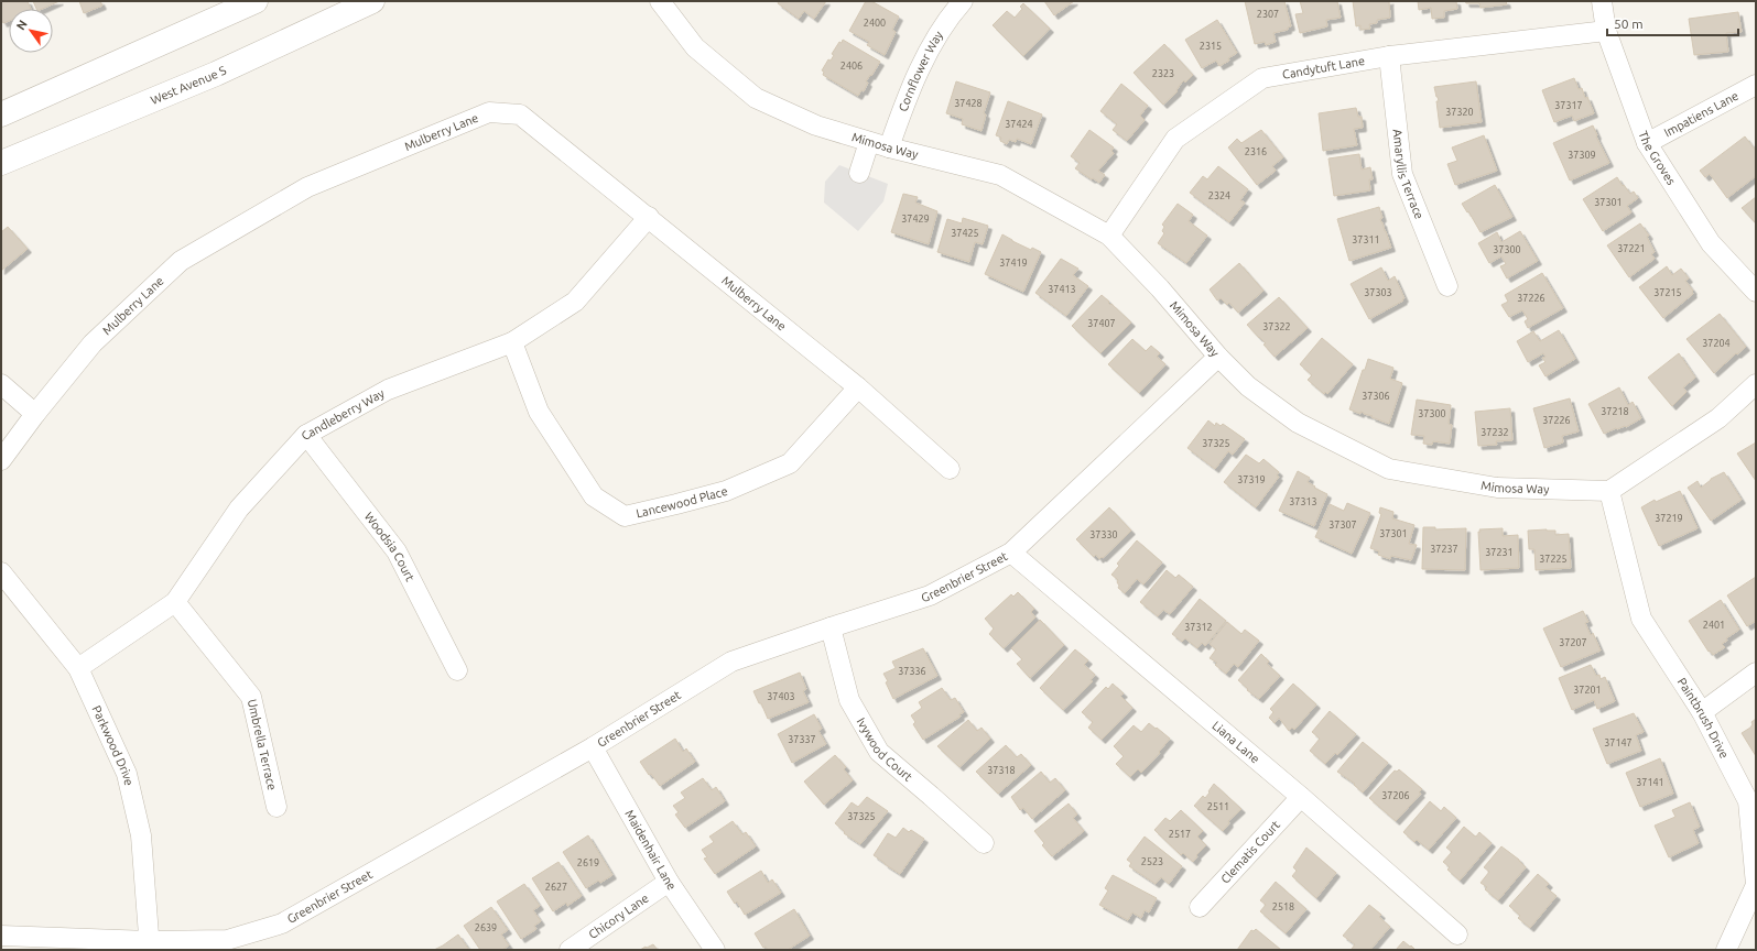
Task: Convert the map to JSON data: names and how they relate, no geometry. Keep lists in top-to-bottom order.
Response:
{
  "streets": {
    "street": [
      "Candytuft Lane",
      "Cornflower Way",
      "West Avenue S",
      "Impatiens Lane",
      "Mulberry Lane",
      "Mimosa Way",
      "The Groves",
      "Amaryllis Terrace",
      "Candleberry Way",
      "Lancewood Place",
      "Woodsia Court",
      "Greenbrier Street",
      "Paintbrush Drive",
      "Liana Lane",
      "Umbrella Terrace",
      "Parkwood Drive",
      "Ivywood Court",
      "Maidenhair Lane",
      "Clematis Court",
      "Chicory Lane"
    ]
  },
  "crossings": [
    ["Candytuft Lane", "Mimosa Way"],
    ["Candytuft Lane", "The Groves"],
    ["Candytuft Lane", "Amaryllis Terrace"],
    ["Cornflower Way", "Mimosa Way"],
    ["Impatiens Lane", "The Groves"],
    ["Mulberry Lane", "Candleberry Way"],
    ["Mulberry Lane", "Lancewood Place"],
    ["Mimosa Way", "Greenbrier Street"],
    ["Mimosa Way", "Paintbrush Drive"],
    ["Candleberry Way", "Lancewood Place"],
    ["Candleberry Way", "Woodsia Court"],
    ["Candleberry Way", "Umbrella Terrace"],
    ["Candleberry Way", "Parkwood Drive"],
    ["Greenbrier Street", "Liana Lane"],
    ["Greenbrier Street", "Parkwood Drive"],
    ["Greenbrier Street", "Ivywood Court"],
    ["Greenbrier Street", "Maidenhair Lane"],
    ["Liana Lane", "Clematis Court"],
    ["Maidenhair Lane", "Chicory Lane"]
  ],
  "house_numbers": [
    "2307",
    "2400",
    "2315",
    "2406",
    "2323",
    "37428",
    "37317",
    "37320",
    "37424",
    "2316",
    "37309",
    "2324",
    "37301",
    "37429",
    "37425",
    "37311",
    "37221",
    "37300",
    "37419",
    "37413",
    "37303",
    "37215",
    "37226",
    "37407",
    "37322",
    "37204",
    "37306",
    "37218",
    "37300",
    "37226",
    "37232",
    "37325",
    "37319",
    "37313",
    "37219",
    "37307",
    "37301",
    "37330",
    "37237",
    "37231",
    "37225",
    "2401",
    "37312",
    "37207",
    "37336",
    "37201",
    "37403",
    "37337",
    "37147",
    "37318",
    "37141",
    "37206",
    "2511",
    "37325",
    "2517",
    "2523",
    "2619",
    "2627",
    "2518",
    "2639"
  ],
  "scale_bar": "50 m",
  "north": "top left"
}
